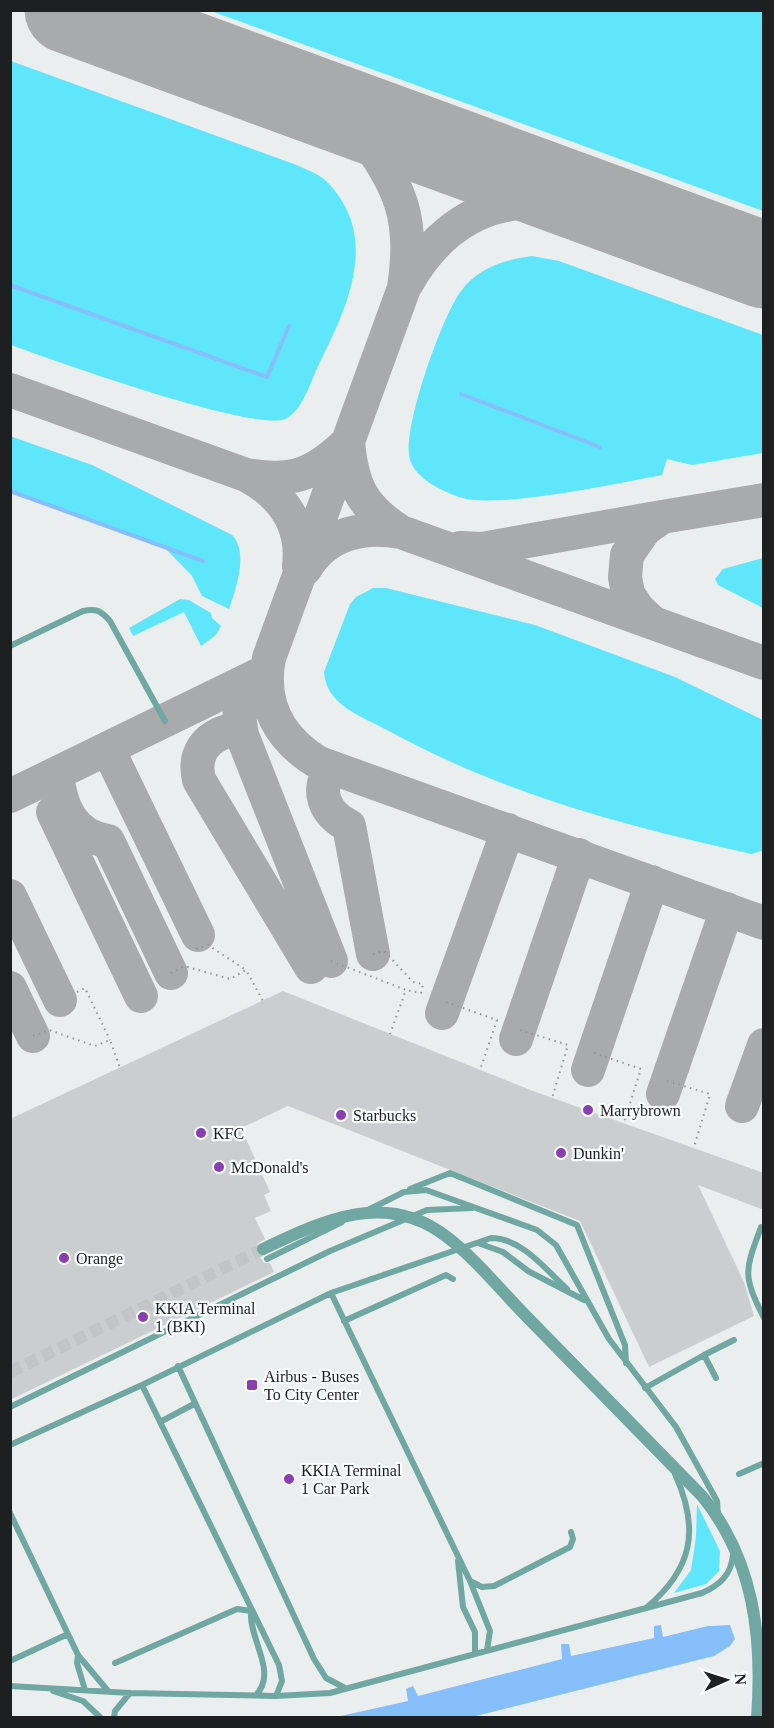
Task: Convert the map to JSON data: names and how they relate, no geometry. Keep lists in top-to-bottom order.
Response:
{
  "places": {
    "other": [
      "Marrybrown",
      "Starbucks",
      "KFC",
      "Dunkin'",
      "McDonald's",
      "Orange",
      "KKIA Terminal 1 (BKI)",
      "KKIA Terminal 1 Car Park"
    ],
    "transit": ["Airbus - Buses To City Center"]
  },
  "north": "right"
}
